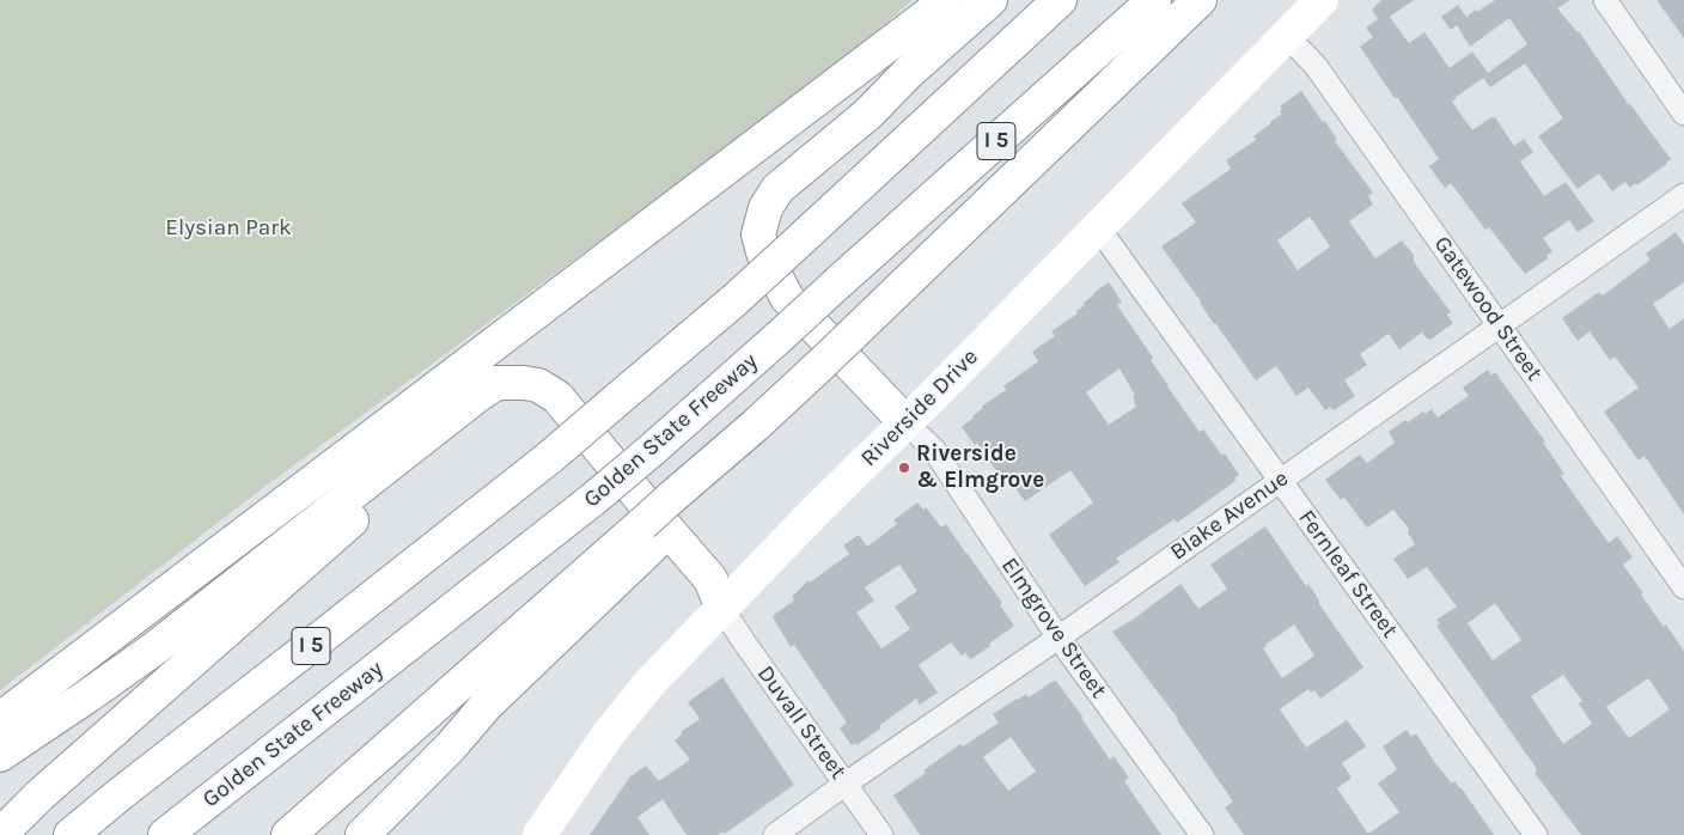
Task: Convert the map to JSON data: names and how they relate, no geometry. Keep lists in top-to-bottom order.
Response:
{
  "streets": {
    "main road": ["I 5", "Riverside Drive", "Golden State Freeway"],
    "street": [
      "Gatewood Street",
      "Blake Avenue",
      "Fernleaf Street",
      "Elmgrove Street",
      "Duvall Street"
    ]
  },
  "crossings": [
    ["Gatewood Street", "Riverside Drive"],
    ["Gatewood Street", "Blake Avenue"],
    ["Riverside Drive", "Fernleaf Street"],
    ["Riverside Drive", "Elmgrove Street"],
    ["Riverside Drive", "Duvall Street"],
    ["Blake Avenue", "Fernleaf Street"],
    ["Blake Avenue", "Elmgrove Street"],
    ["Blake Avenue", "Duvall Street"]
  ],
  "parks": ["Elysian Park"],
  "places": ["Riverside & Elmgrove"]
}
